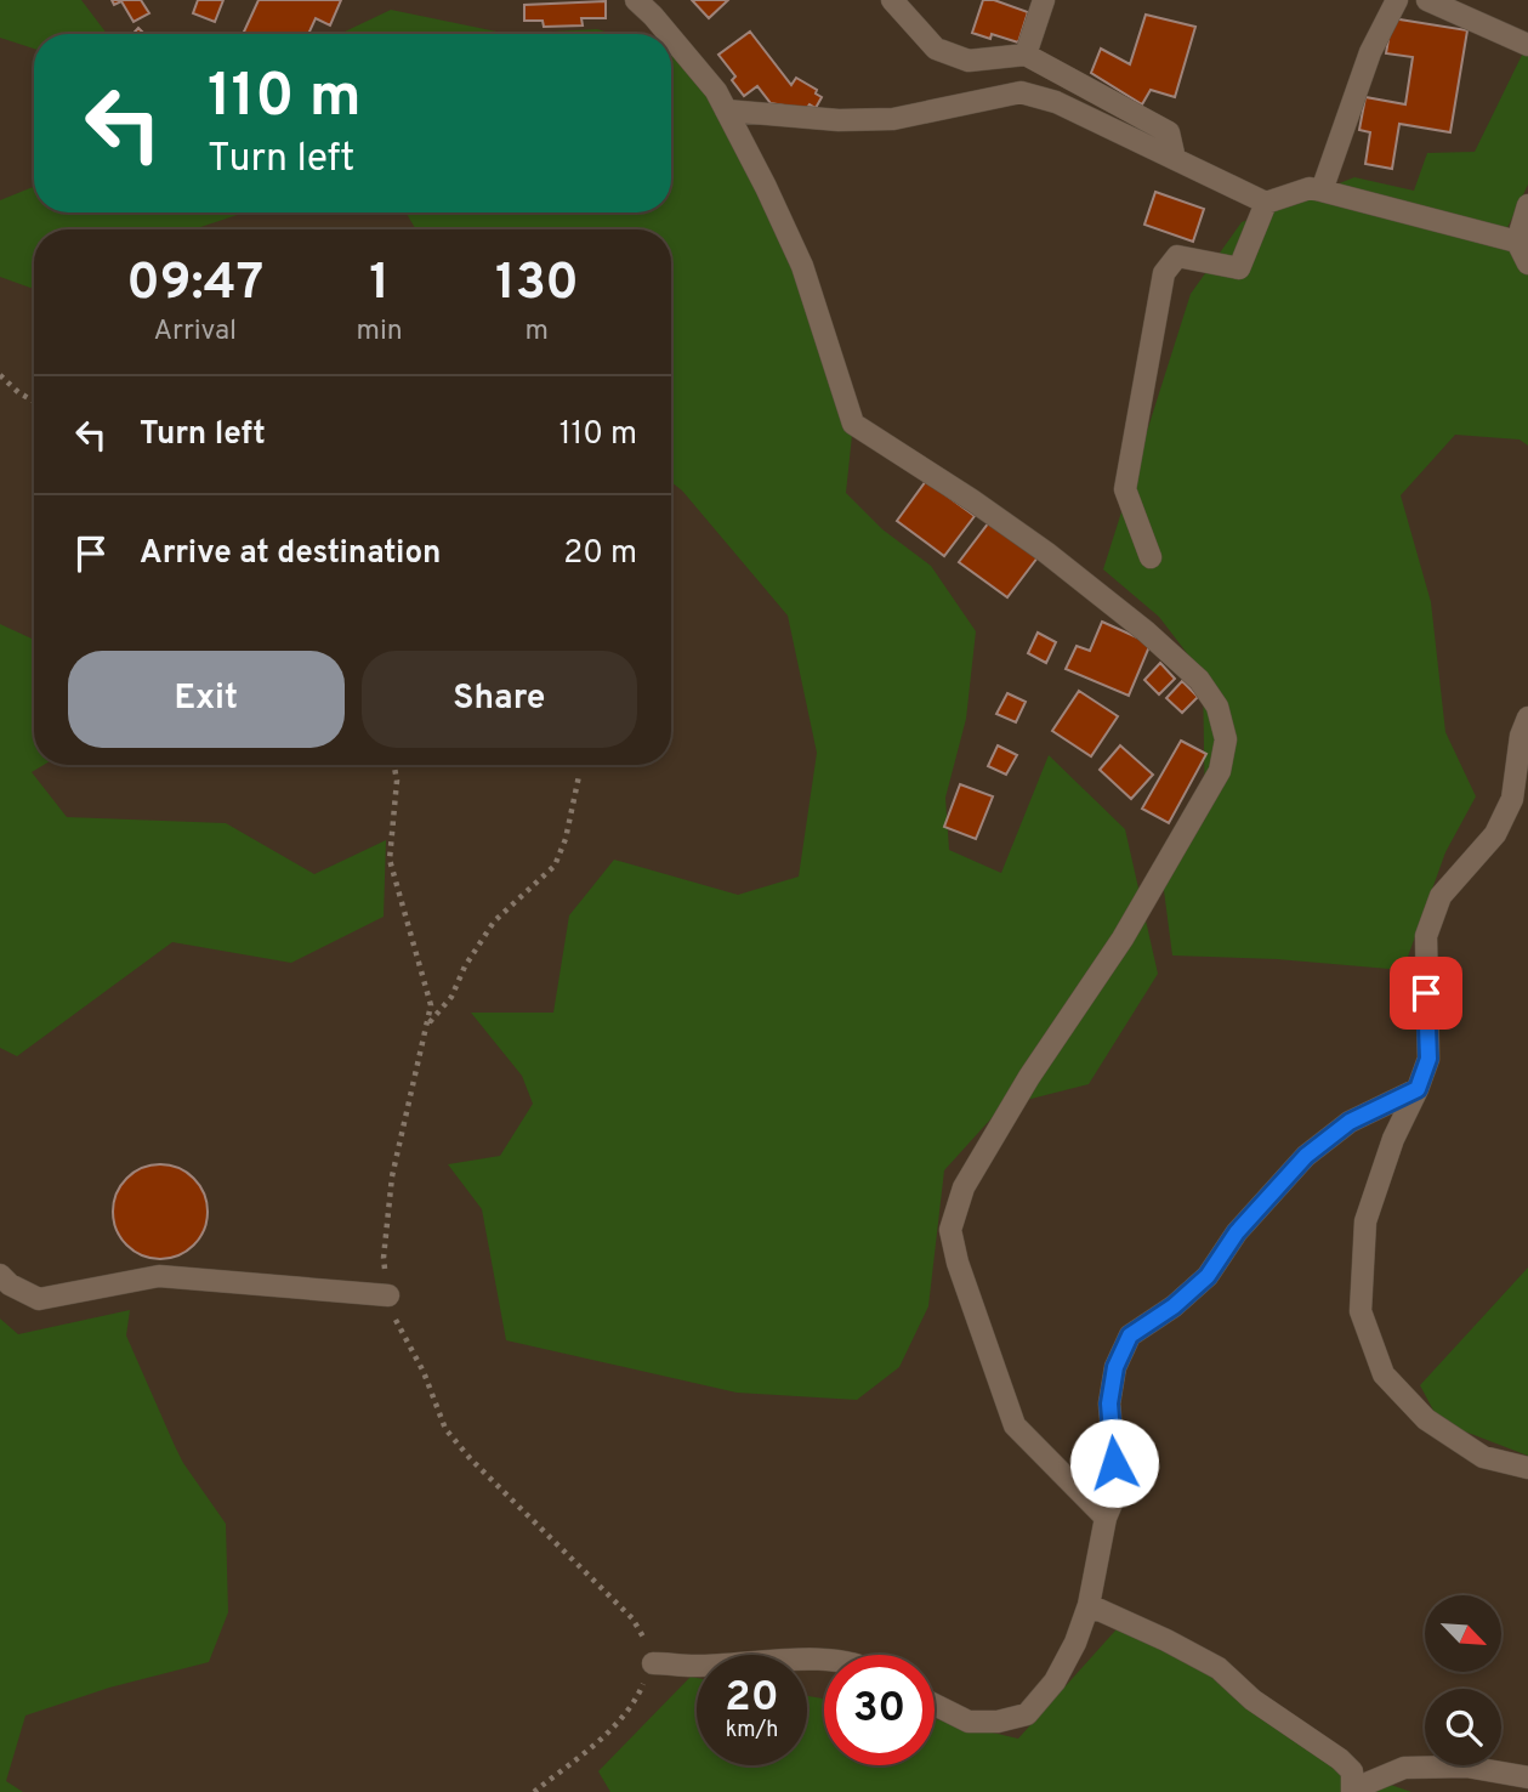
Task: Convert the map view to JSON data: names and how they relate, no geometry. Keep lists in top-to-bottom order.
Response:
{
  "north": "bottom right",
  "page": {
    "turn": ["110 m", "Turn left"],
    "eta": [
      "09:47",
      "Arrival",
      "1",
      "min",
      "130",
      "m"
    ],
    "list": [
      {
        "name": "Turn left",
        "value": "110 m"
      },
      {
        "name": "Arrive at destination",
        "value": "20 m"
      }
    ],
    "buttons": ["Exit", "Share"],
    "speed": "20 km/h",
    "limit": "30"
  }
}
